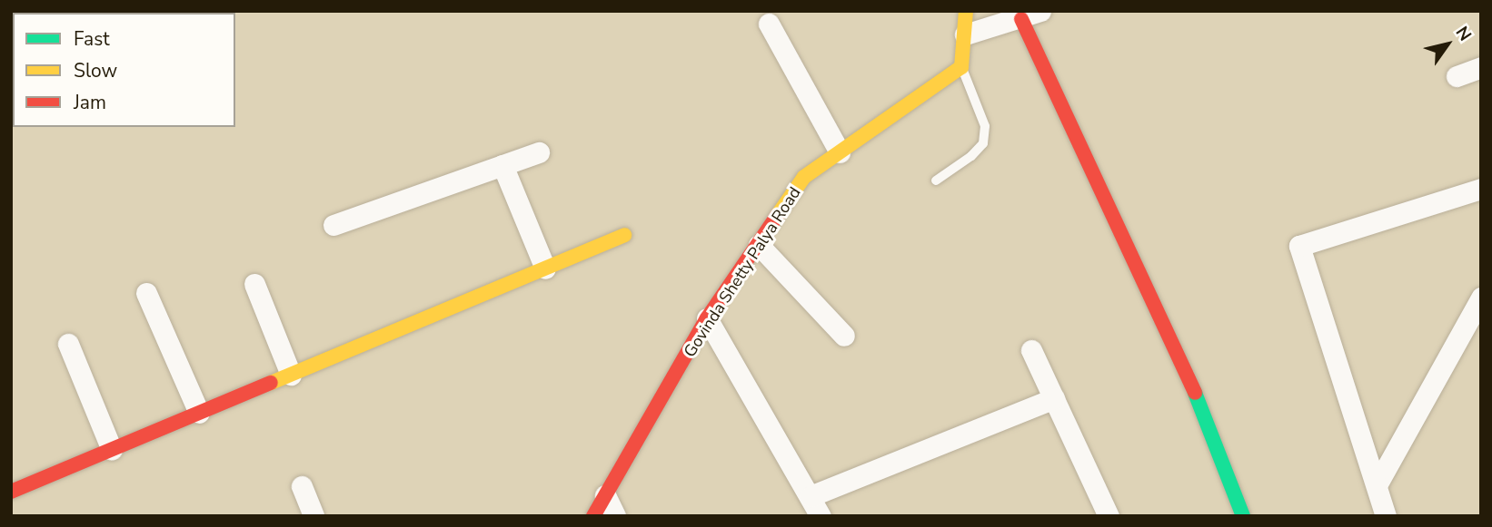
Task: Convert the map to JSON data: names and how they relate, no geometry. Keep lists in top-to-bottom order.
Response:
{
  "streets": {
    "street": ["Govinda Shetty Palya Road"]
  },
  "legend": ["Fast", "Slow", "Jam"],
  "north": "top right"
}
